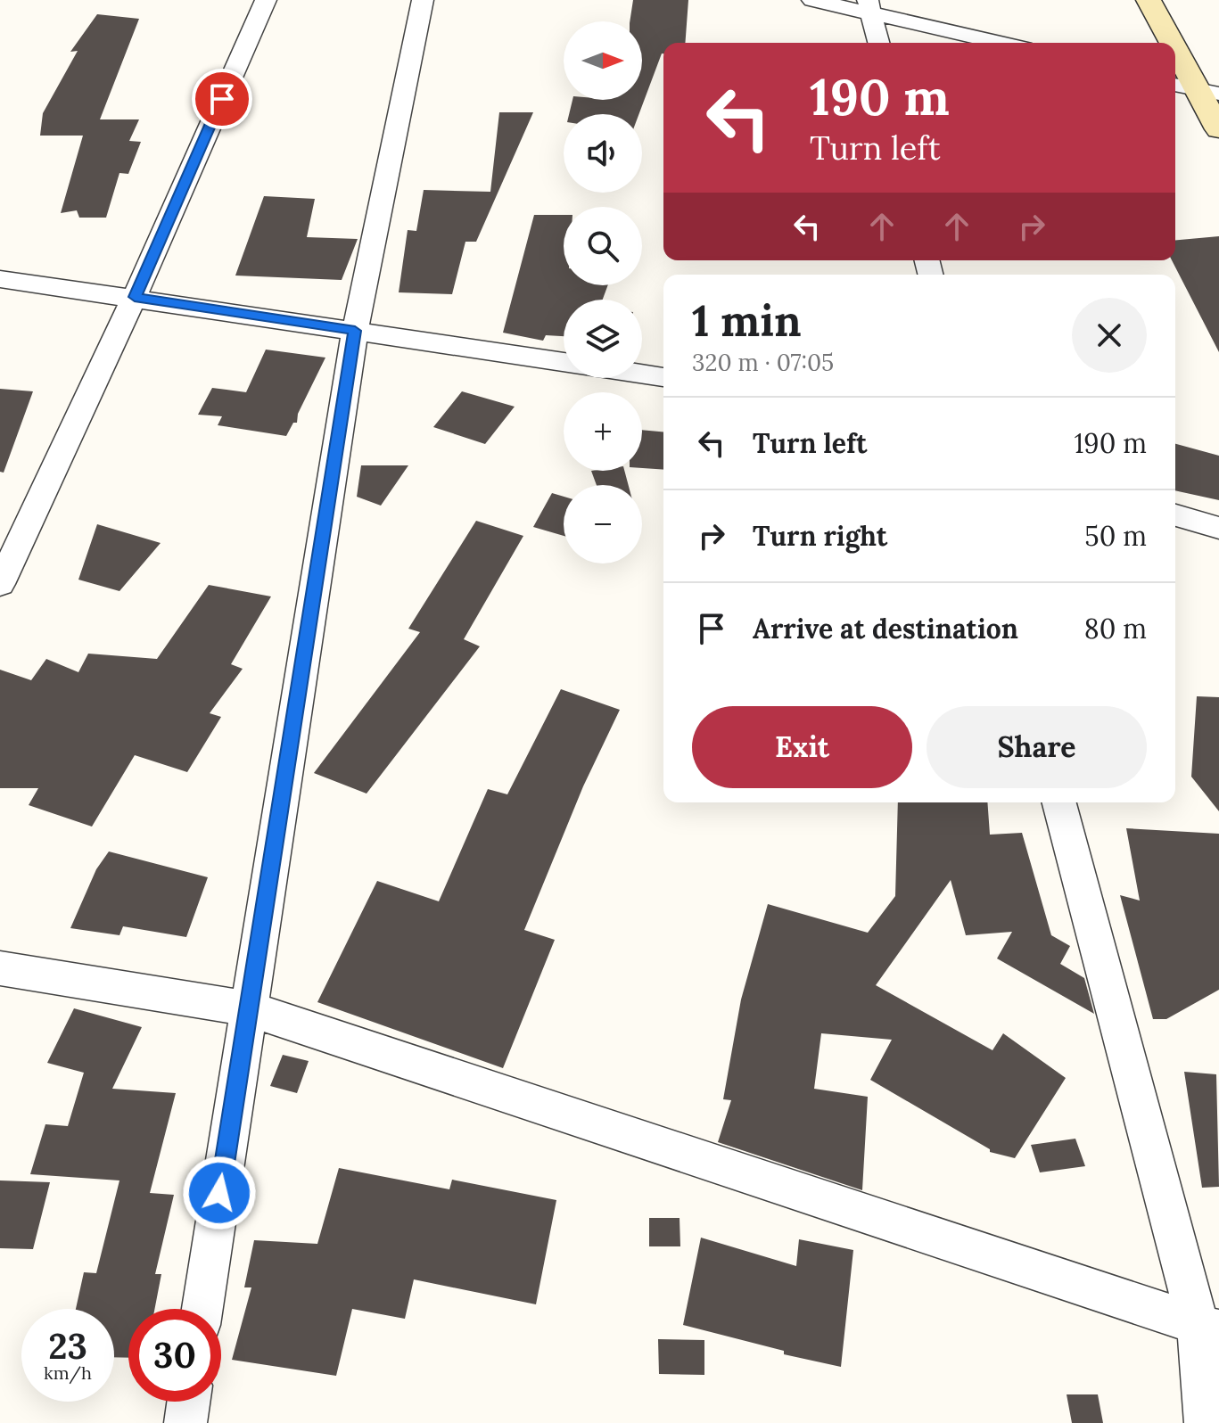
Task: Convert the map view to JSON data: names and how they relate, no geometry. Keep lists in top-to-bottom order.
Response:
{
  "north": "right",
  "page": {
    "map_buttons": ["+", "−"],
    "turn": ["190 m", "Turn left"],
    "heading": ["1 min", "320 m · 07:05"],
    "list": [
      {
        "name": "Turn left",
        "value": "190 m"
      },
      {
        "name": "Turn right",
        "value": "50 m"
      },
      {
        "name": "Arrive at destination",
        "value": "80 m"
      }
    ],
    "buttons": ["Exit", "Share"],
    "speed": "23 km/h",
    "limit": "30"
  }
}
